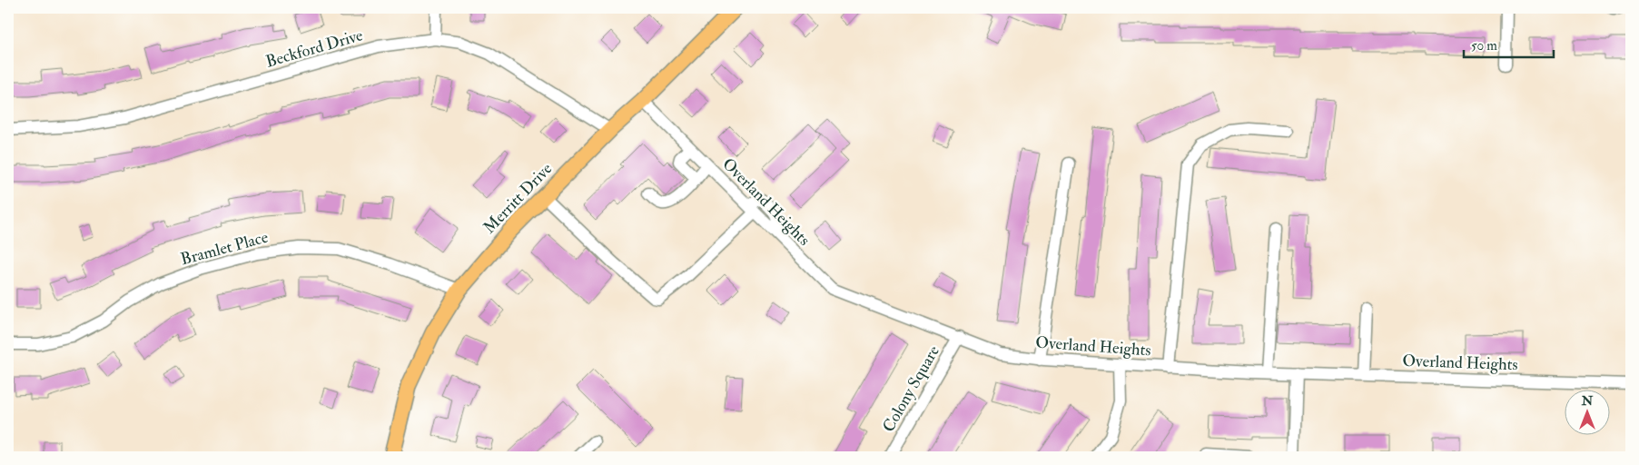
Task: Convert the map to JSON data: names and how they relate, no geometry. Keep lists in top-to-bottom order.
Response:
{
  "streets": {
    "main road": ["Merritt Drive"],
    "street": [
      "Beckford Drive",
      "Overland Heights",
      "Bramlet Place",
      "Colony Square"
    ]
  },
  "crossings": [
    ["Beckford Drive", "Merritt Drive"],
    ["Merritt Drive", "Overland Heights"],
    ["Merritt Drive", "Bramlet Place"],
    ["Overland Heights", "Colony Square"]
  ],
  "scale_bar": "50 m",
  "north": "top"
}
